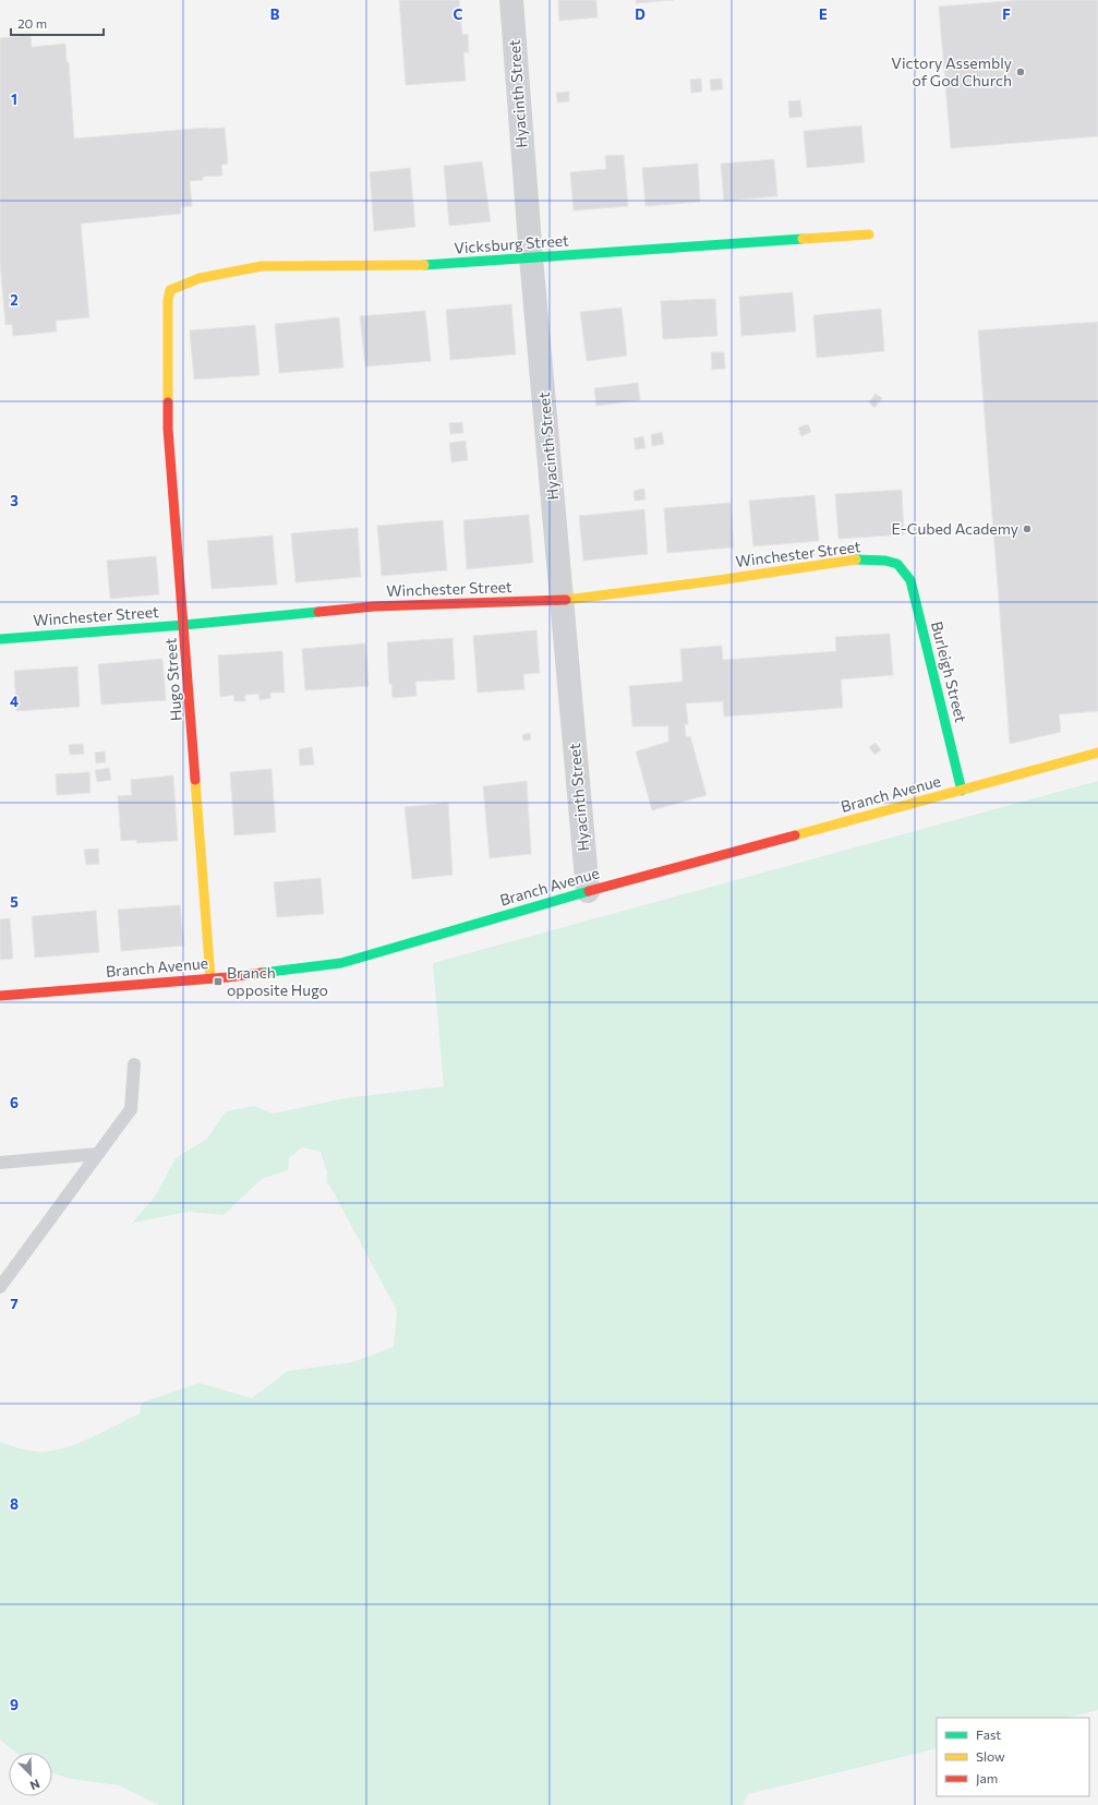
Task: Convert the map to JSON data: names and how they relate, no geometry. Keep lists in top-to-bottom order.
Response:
{
  "streets": {
    "street": [
      "Hyacinth Street",
      "Vicksburg Street",
      "Winchester Street",
      "Burleigh Street",
      "Hugo Street",
      "Branch Avenue"
    ]
  },
  "crossings": [
    ["Hyacinth Street", "Vicksburg Street"],
    ["Hyacinth Street", "Winchester Street"],
    ["Hyacinth Street", "Branch Avenue"],
    ["Vicksburg Street", "Hugo Street"],
    ["Winchester Street", "Burleigh Street"],
    ["Winchester Street", "Hugo Street"],
    ["Burleigh Street", "Branch Avenue"],
    ["Hugo Street", "Branch Avenue"]
  ],
  "places": {
    "other": ["Victory Assembly of God Church", "E-Cubed Academy"],
    "transit": ["Branch opposite Hugo"]
  },
  "legend": ["Fast", "Slow", "Jam"],
  "scale_bar": "20 m",
  "north": "bottom right",
  "grid": {
    "columns": [
      "B",
      "C",
      "D",
      "E",
      "F"
    ],
    "rows": [
      "1",
      "2",
      "3",
      "4",
      "5",
      "6",
      "7",
      "8",
      "9"
    ]
  }
}
